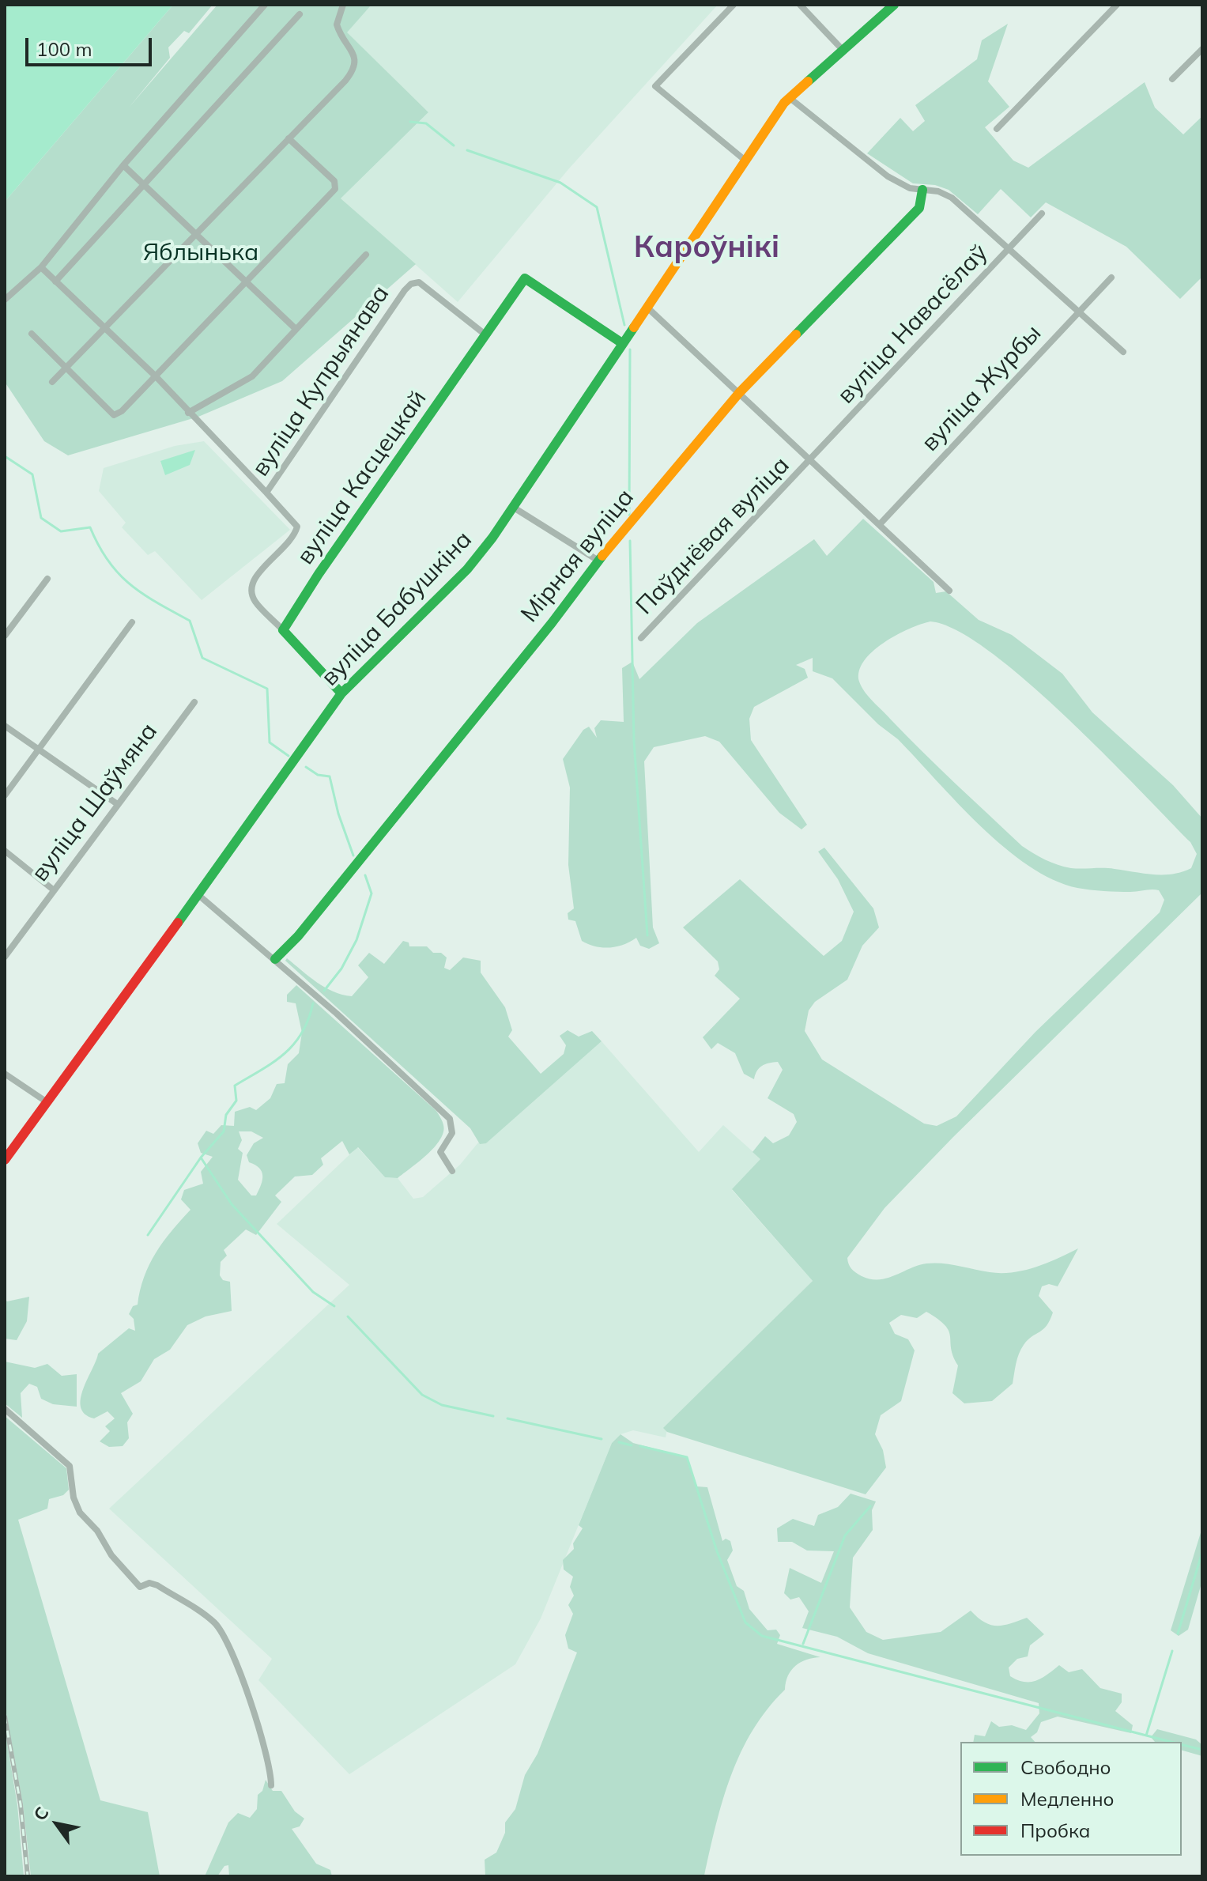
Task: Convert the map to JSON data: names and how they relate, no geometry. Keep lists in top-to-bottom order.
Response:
{
  "streets": {
    "street": [
      "вуліца Навасёлаў",
      "вуліца Купрыянава",
      "вуліца Журбы",
      "вуліца Касцецкай",
      "Паўднёвая вуліца",
      "Мірная вуліца",
      "вуліца Бабушкіна",
      "вуліца Шаўмяна"
    ]
  },
  "crossings": [
    ["вуліца Навасёлаў", "Паўднёвая вуліца"],
    ["вуліца Купрыянава", "вуліца Касцецкай"],
    ["вуліца Касцецкай", "вуліца Бабушкіна"]
  ],
  "districts": ["Кароўнікі"],
  "parks": ["Яблынька"],
  "legend": ["Свободно", "Медленно", "Пробка"],
  "scale_bar": "100 m",
  "north": "top left"
}
